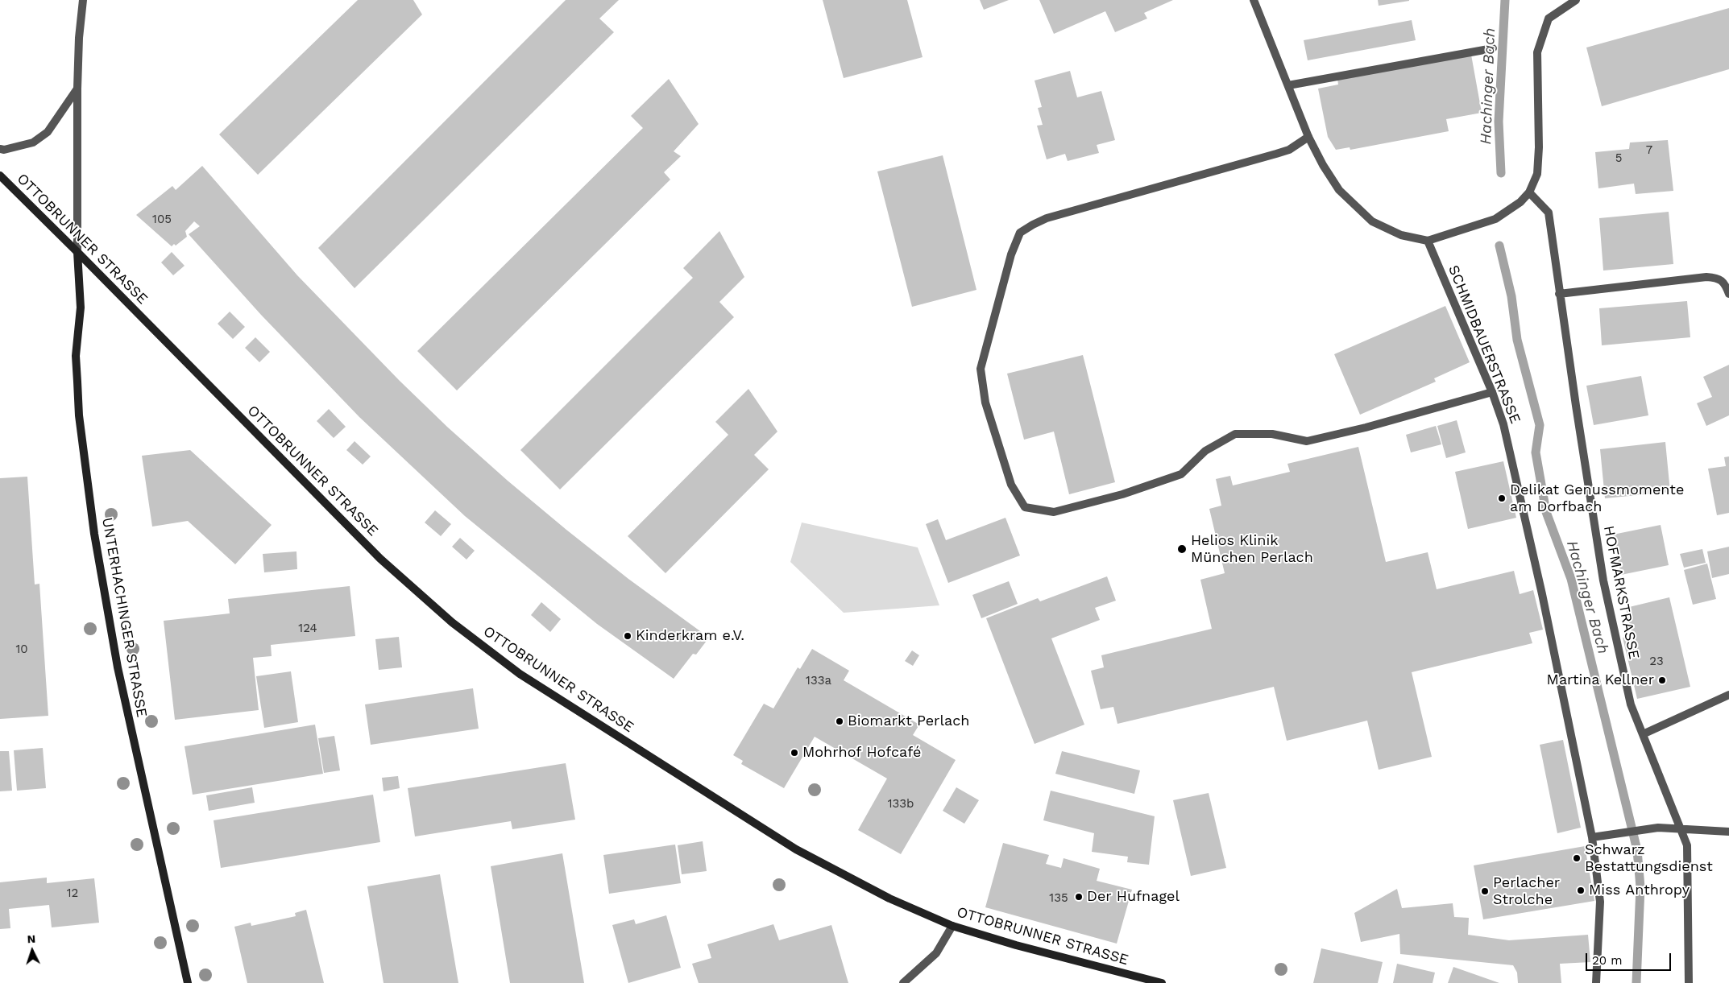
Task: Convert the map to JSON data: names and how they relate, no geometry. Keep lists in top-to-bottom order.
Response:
{
  "streets": {
    "main road": ["OTTOBRUNNER STRASSE", "UNTERHACHINGER STRASSE"],
    "street": ["SCHMIDBAUERSTRASSE", "HOFMARKSTRASSE"]
  },
  "crossings": [
    ["OTTOBRUNNER STRASSE", "UNTERHACHINGER STRASSE"]
  ],
  "water": ["Hachinger Bach"],
  "places": [
    "Delikat Genussmomente am Dorfbach",
    "Helios Klinik München Perlach",
    "Kinderkram e.V.",
    "Martina Kellner",
    "Biomarkt Perlach",
    "Mohrhof Hofcafé",
    "Schwarz Bestattungsdienst",
    "Miss Anthropy",
    "Perlacher Strolche",
    "Der Hufnagel"
  ],
  "house_numbers": [
    "7",
    "5",
    "105",
    "124",
    "10",
    "23",
    "133a",
    "133b",
    "12",
    "135"
  ],
  "scale_bar": "20 m",
  "north": "top"
}
